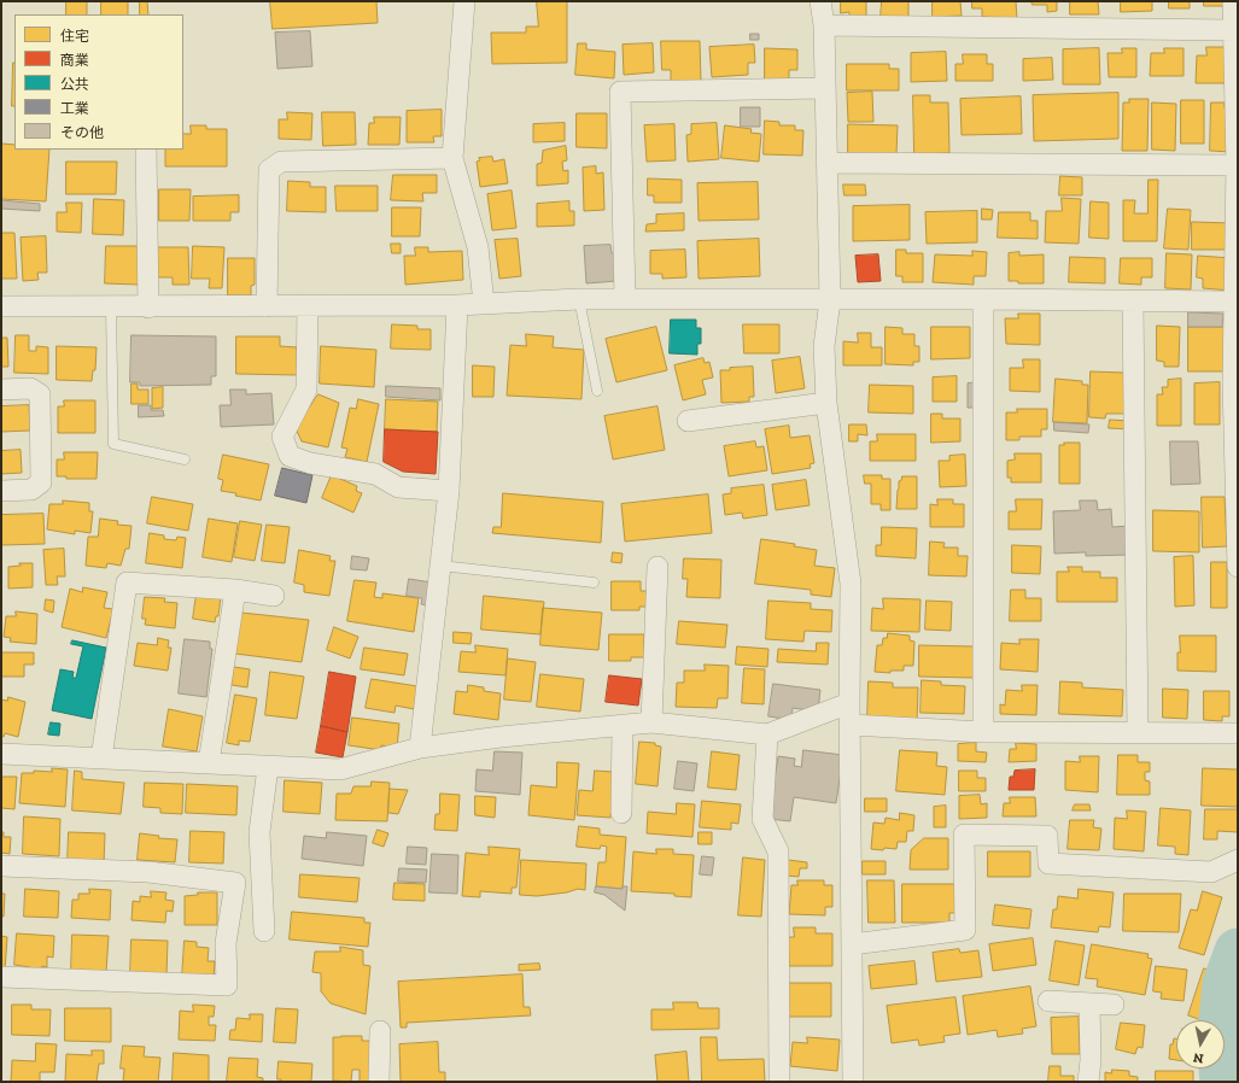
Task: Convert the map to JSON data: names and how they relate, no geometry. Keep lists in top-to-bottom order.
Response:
{
  "legend": [
    "住宅",
    "商業",
    "公共",
    "工業",
    "その他"
  ],
  "north": "bottom"
}
